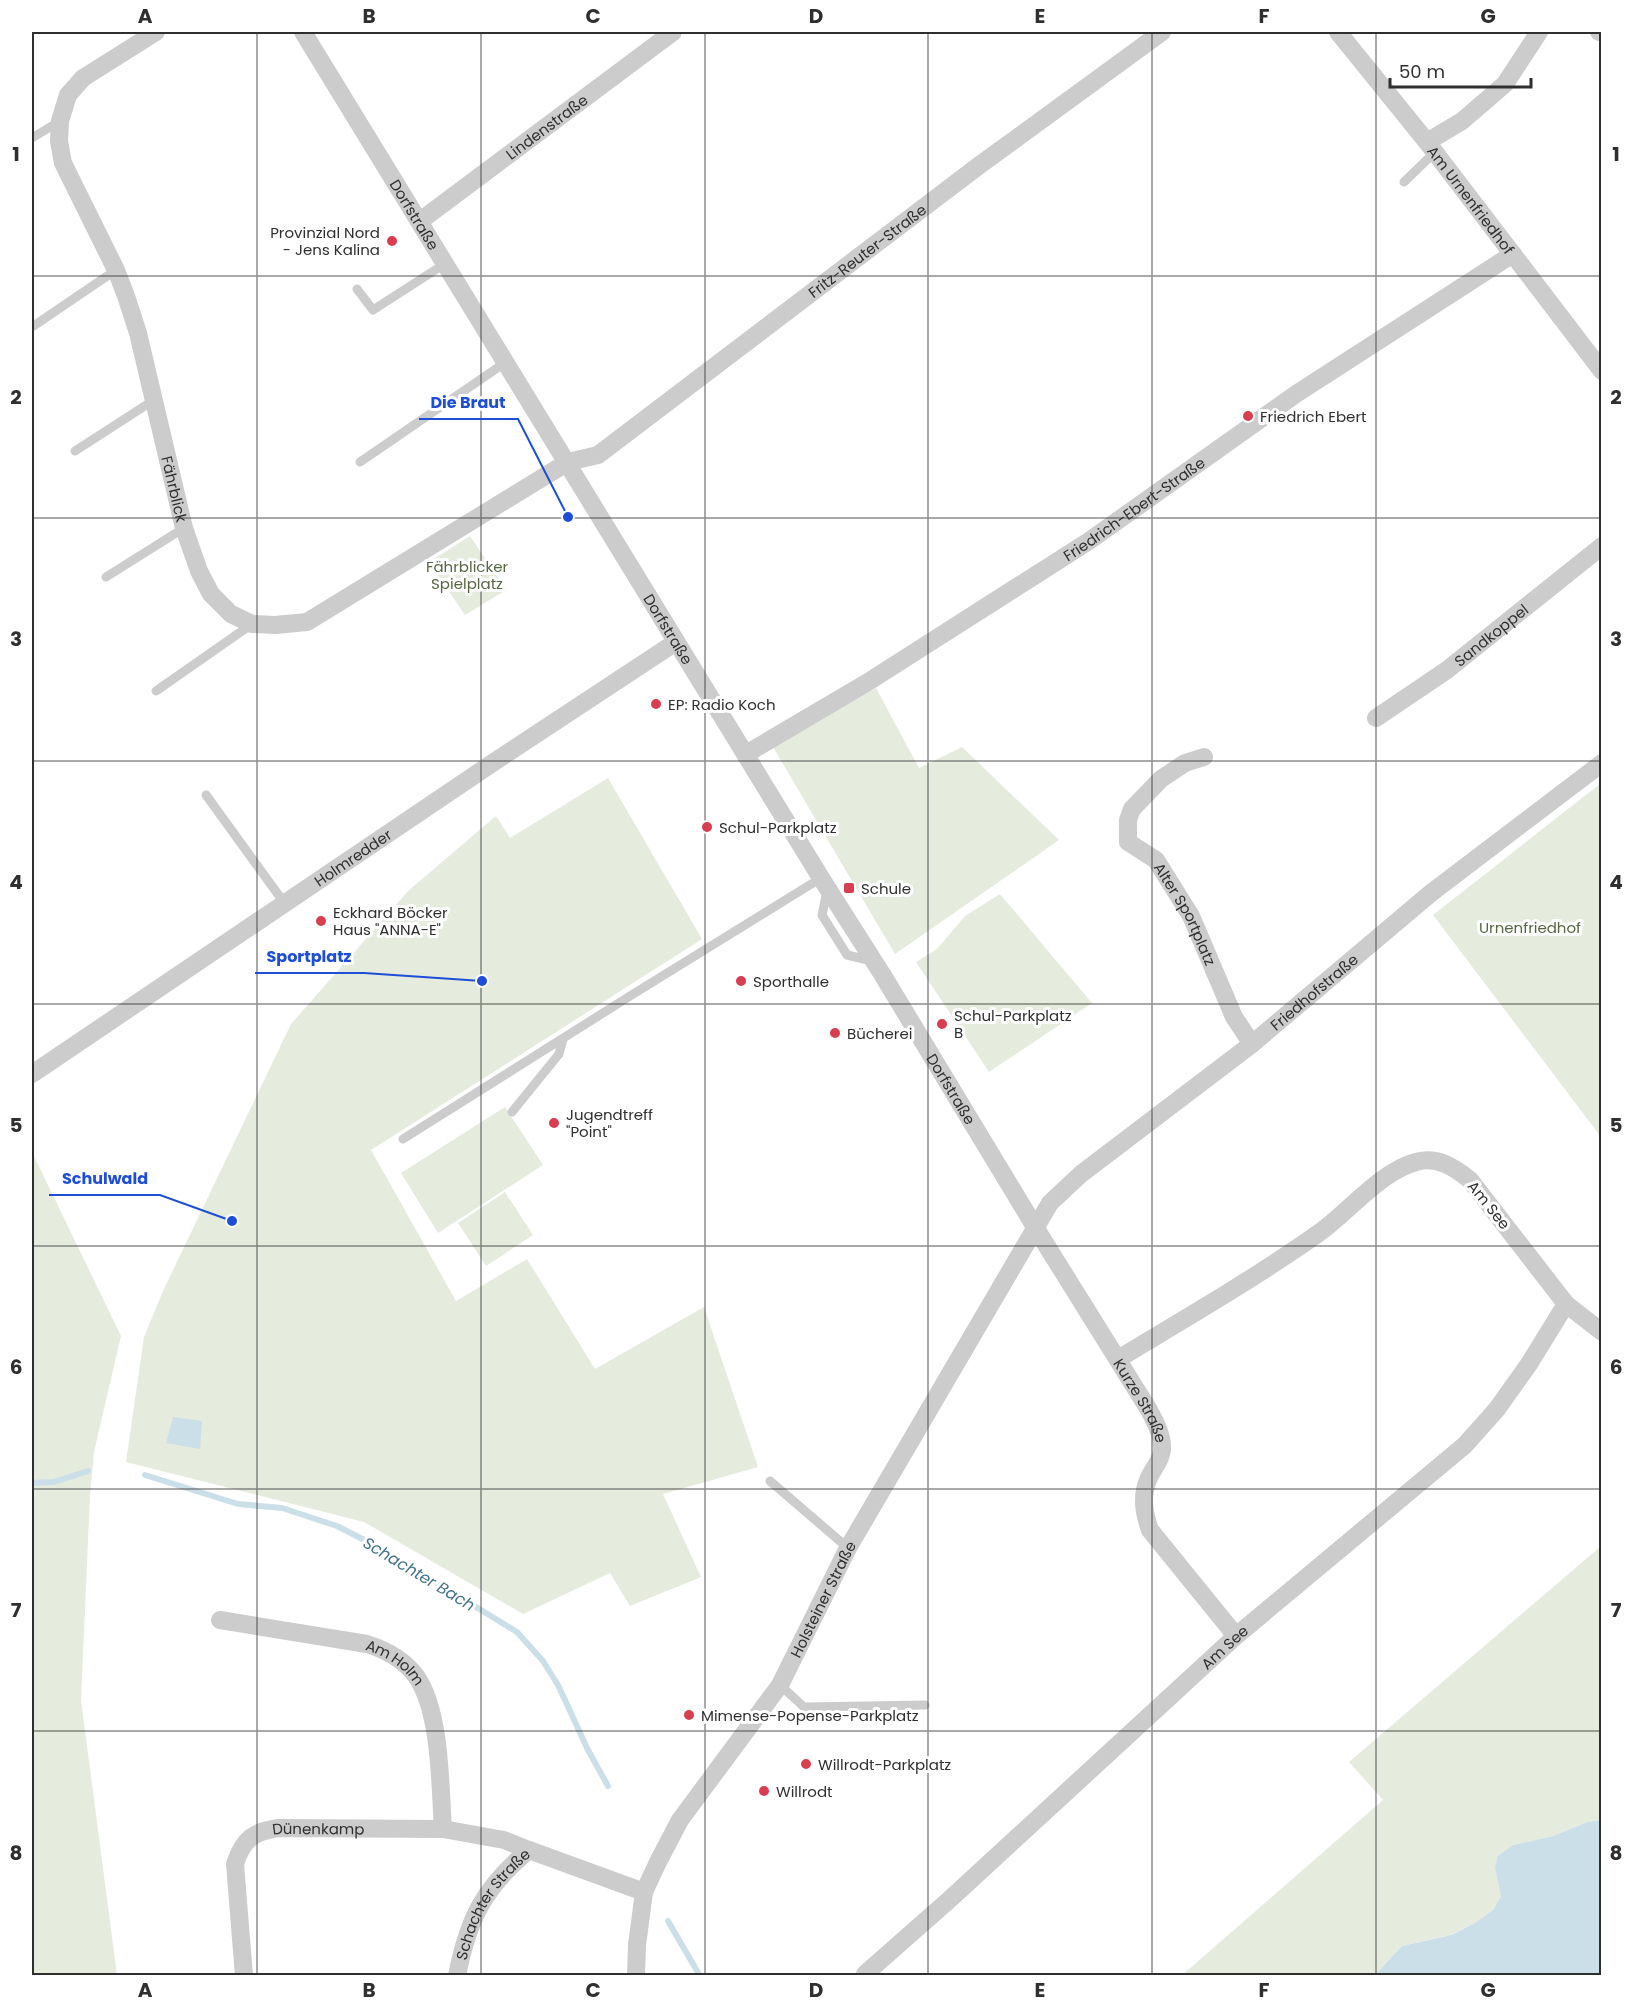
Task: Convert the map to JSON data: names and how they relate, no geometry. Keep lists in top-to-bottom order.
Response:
{
  "streets": {
    "street": [
      "Lindenstraße",
      "Am Urnenfriedhof",
      "Dorfstraße",
      "Fritz-Reuter-Straße",
      "Fährblick",
      "Friedrich-Ebert-Straße",
      "Sandkoppel",
      "Holmredder",
      "Alter Sportplatz",
      "Friedhofstraße",
      "Am See",
      "Kurze Straße",
      "Holsteiner Straße",
      "Am Holm",
      "Dünenkamp",
      "Schachter Straße"
    ]
  },
  "crossings": [
    ["Lindenstraße", "Dorfstraße"],
    ["Am Urnenfriedhof", "Friedrich-Ebert-Straße"],
    ["Dorfstraße", "Fritz-Reuter-Straße"],
    ["Dorfstraße", "Fährblick"],
    ["Dorfstraße", "Friedrich-Ebert-Straße"],
    ["Dorfstraße", "Holmredder"],
    ["Dorfstraße", "Friedhofstraße"],
    ["Dorfstraße", "Kurze Straße"],
    ["Dorfstraße", "Holsteiner Straße"],
    ["Fritz-Reuter-Straße", "Fährblick"],
    ["Alter Sportplatz", "Friedhofstraße"],
    ["Friedhofstraße", "Kurze Straße"],
    ["Friedhofstraße", "Holsteiner Straße"],
    ["Am See", "Kurze Straße"],
    ["Kurze Straße", "Holsteiner Straße"],
    ["Holsteiner Straße", "Schachter Straße"],
    ["Am Holm", "Dünenkamp"],
    ["Dünenkamp", "Schachter Straße"]
  ],
  "water": ["Schachter Bach"],
  "parks": ["Fährblicker Spielplatz", "Urnenfriedhof"],
  "places": {
    "other": [
      "Provinzial Nord - Jens Kalina",
      "Friedrich Ebert",
      "Die Braut",
      "EP: Radio Koch",
      "Schul-Parkplatz",
      "Eckhard Böcker Haus \"ANNA-E\"",
      "Sportplatz",
      "Sporthalle",
      "Schul-Parkplatz B",
      "Bücherei",
      "Jugendtreff \"Point\"",
      "Schulwald",
      "Mimense-Popense-Parkplatz",
      "Willrodt-Parkplatz",
      "Willrodt"
    ],
    "transit": ["Schule"]
  },
  "scale_bar": "50 m",
  "grid": {
    "columns": [
      "A",
      "B",
      "C",
      "D",
      "E",
      "F",
      "G"
    ],
    "rows": [
      "1",
      "2",
      "3",
      "4",
      "5",
      "6",
      "7",
      "8"
    ]
  }
}
